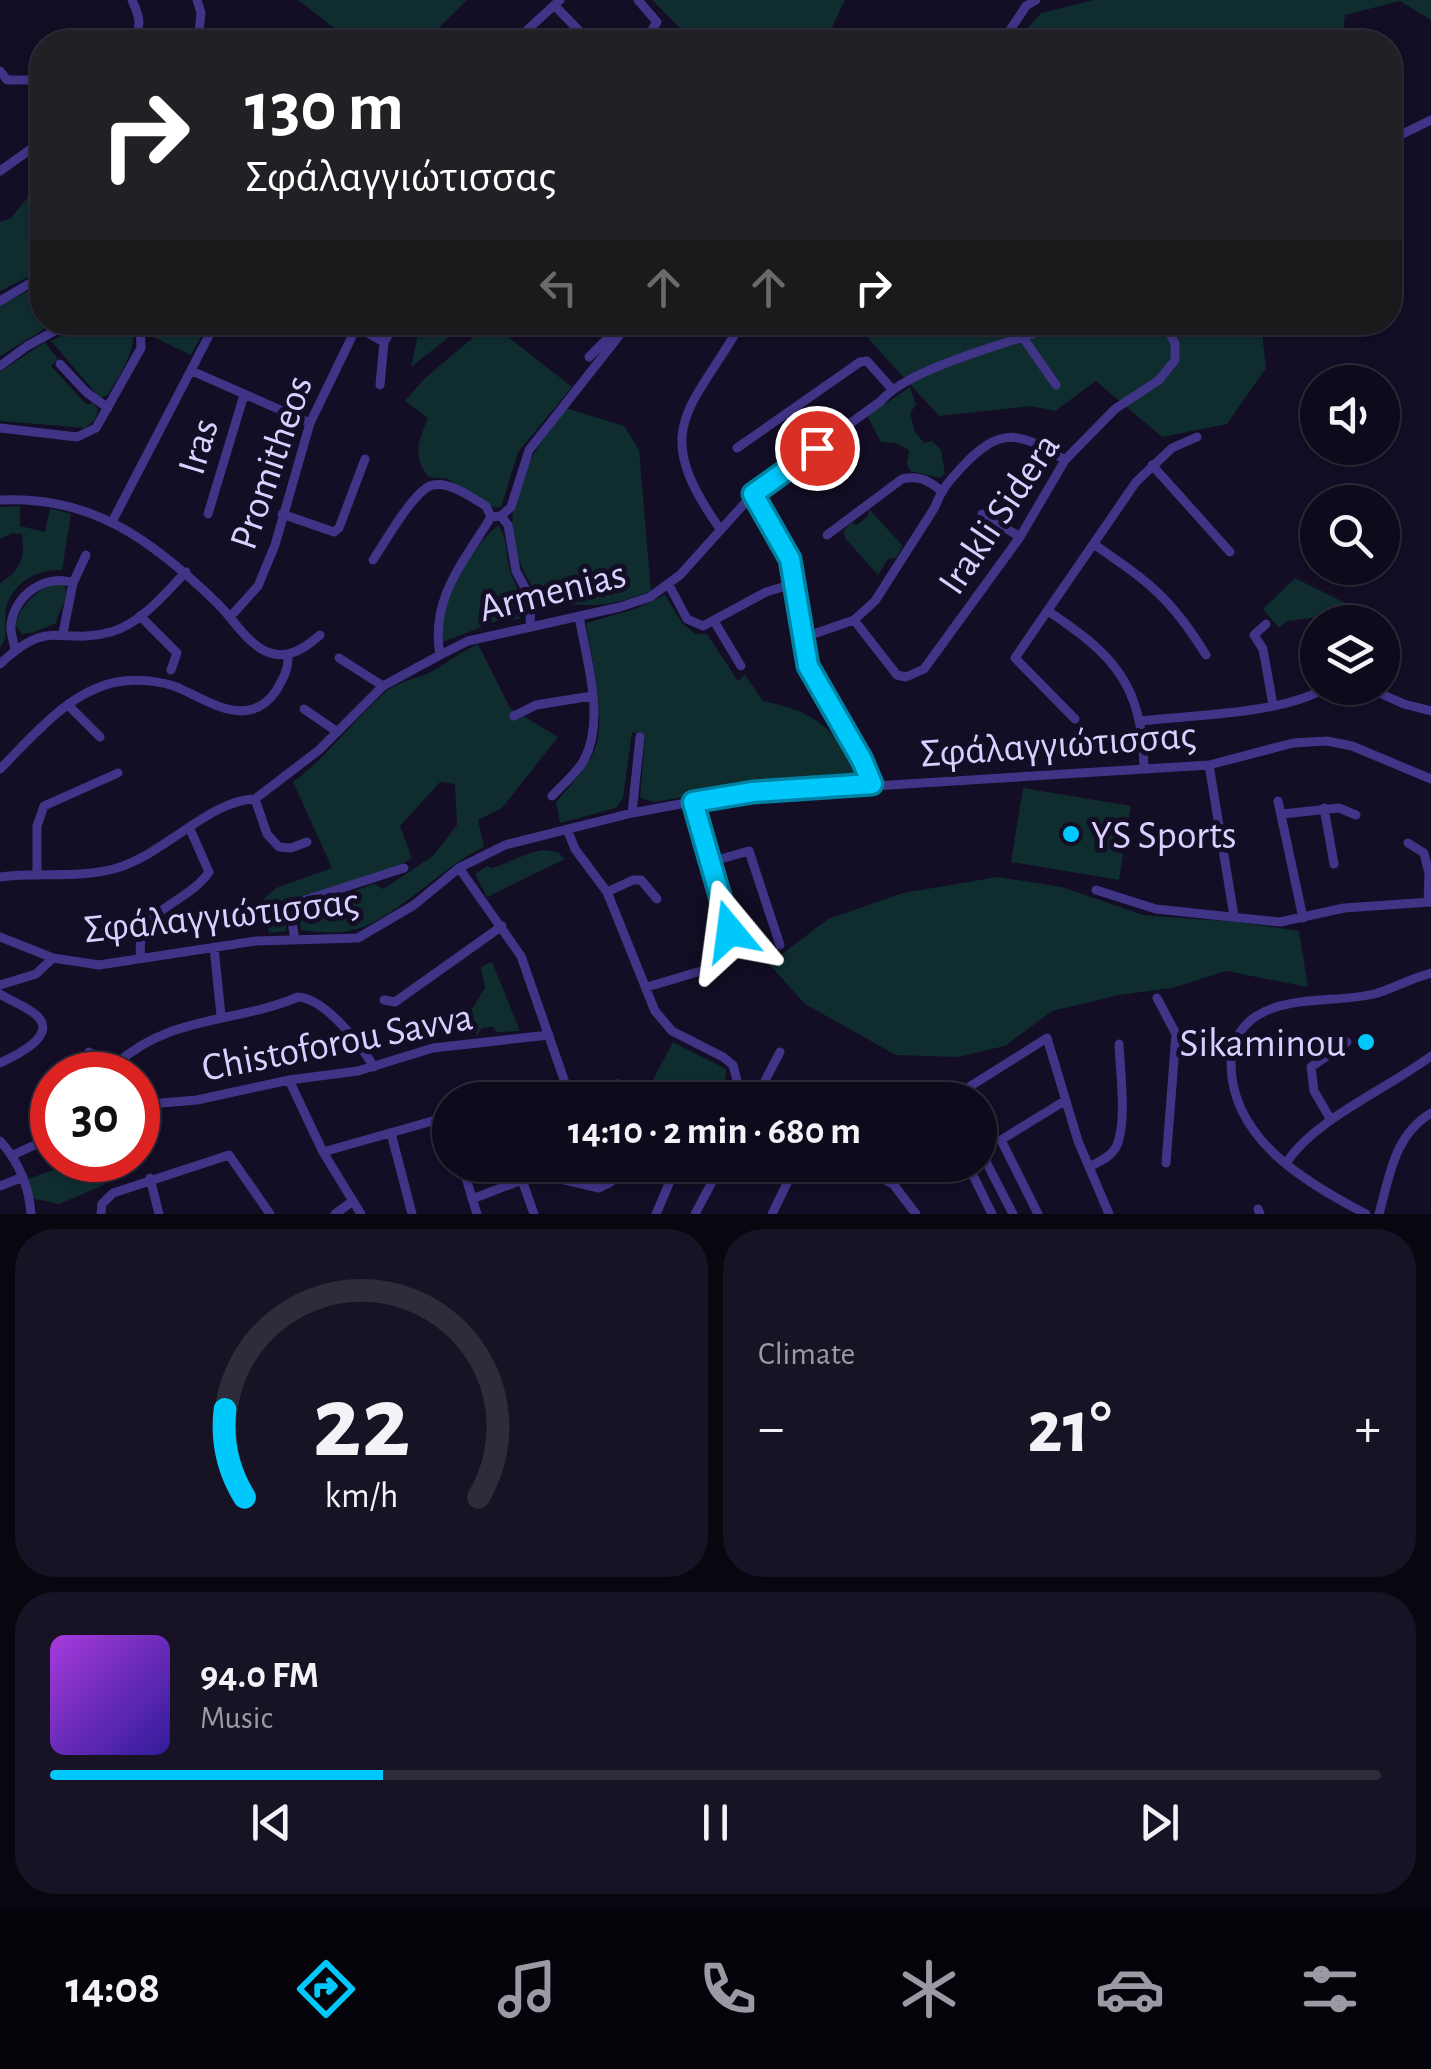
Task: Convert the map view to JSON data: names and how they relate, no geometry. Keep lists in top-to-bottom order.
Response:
{
  "streets": {
    "street": [
      "Iras",
      "Promitheos",
      "Irakli Sidera",
      "Armenias",
      "Σφάλαγγιώτισσας",
      "Chistoforou Savva"
    ]
  },
  "places": ["YS Sports", "Sikaminou"],
  "page": {
    "turn": ["130 m", "Σφάλαγγιώτισσας"],
    "limit": "30",
    "trip": "14:10 · 2 min · 680 m",
    "tile": "Climate",
    "heat": ["−", "21°", "+"],
    "song": ["94.0 FM", "Music"],
    "tabs": "14:08",
    "gauge": ["22", "km/h"]
  }
}
